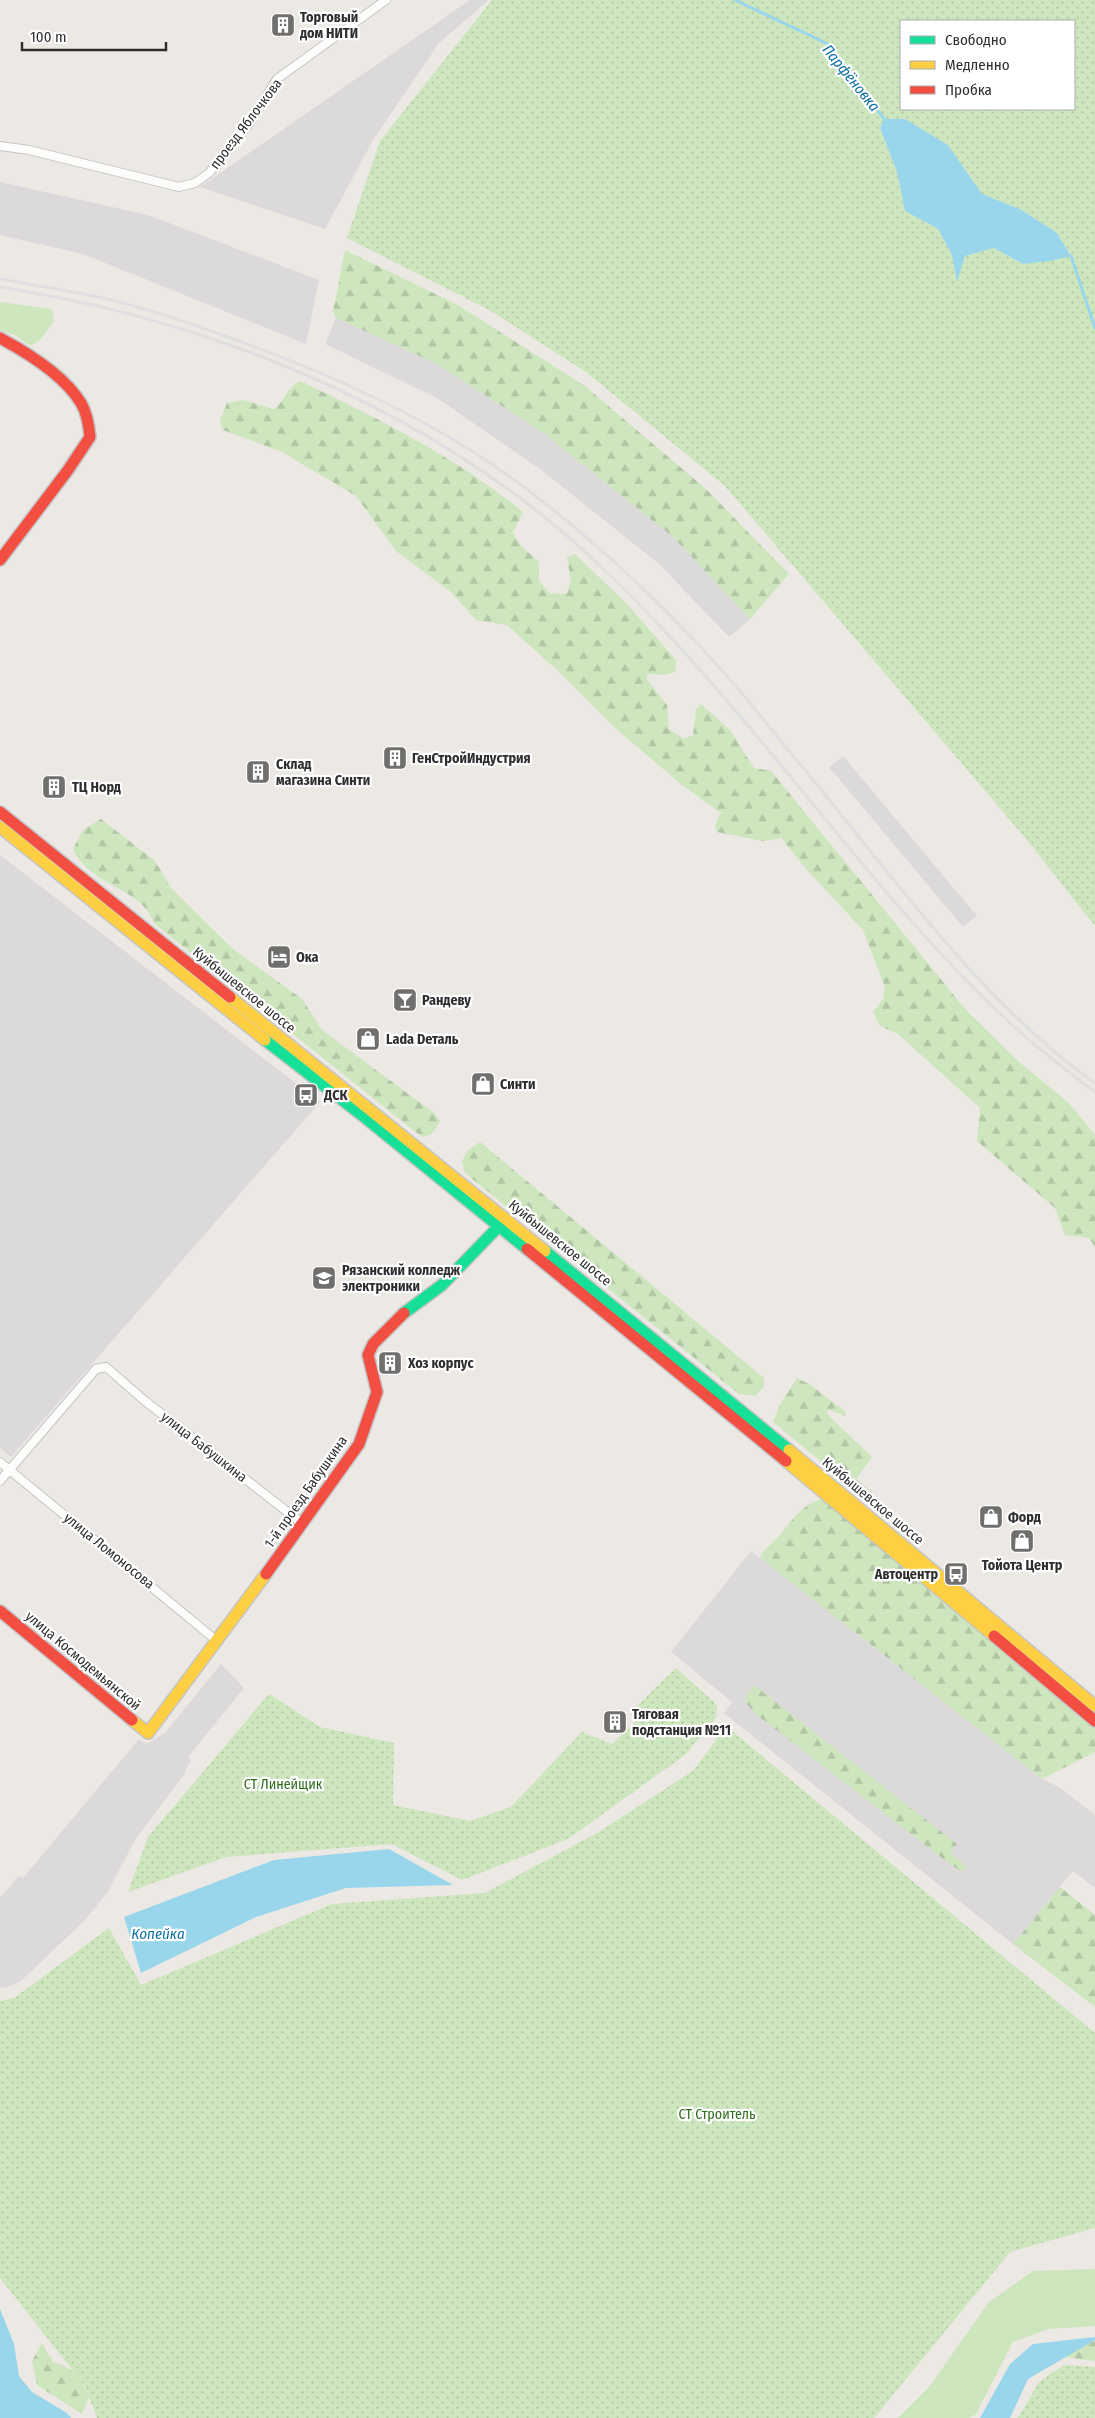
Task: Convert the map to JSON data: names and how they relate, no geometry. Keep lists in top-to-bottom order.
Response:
{
  "streets": {
    "main road": ["Куйбышевское шоссе", "1-й проезд Бабушкина", "улица Космодемьянской"],
    "street": ["проезд Яблочкова", "улица Бабушкина", "улица Ломоносова"]
  },
  "crossings": [
    ["Куйбышевское шоссе", "1-й проезд Бабушкина"],
    ["улица Бабушкина", "1-й проезд Бабушкина"],
    ["улица Бабушкина", "улица Ломоносова"],
    ["1-й проезд Бабушкина", "улица Ломоносова"],
    ["1-й проезд Бабушкина", "улица Космодемьянской"]
  ],
  "water": ["Парфёновка", "Копейка"],
  "parks": ["СТ Линейщик", "СТ Строитель"],
  "places": {
    "building": [
      "Торговый дом НИТИ",
      "ГенСтройИндустрия",
      "Склад магазина Синти",
      "ТЦ Норд",
      "Хоз корпус",
      "Тяговая подстанция №11"
    ],
    "hotel": ["Ока"],
    "bar": ["Рандеву"],
    "shop": [
      "Lada Dеталь",
      "Синти",
      "Форд",
      "Тойота Центр"
    ],
    "bus stop": ["ДСК", "Автоцентр"],
    "school or university": ["Рязанский колледж электроники"]
  },
  "legend": ["Свободно", "Медленно", "Пробка"],
  "scale_bar": "100 m"
}
